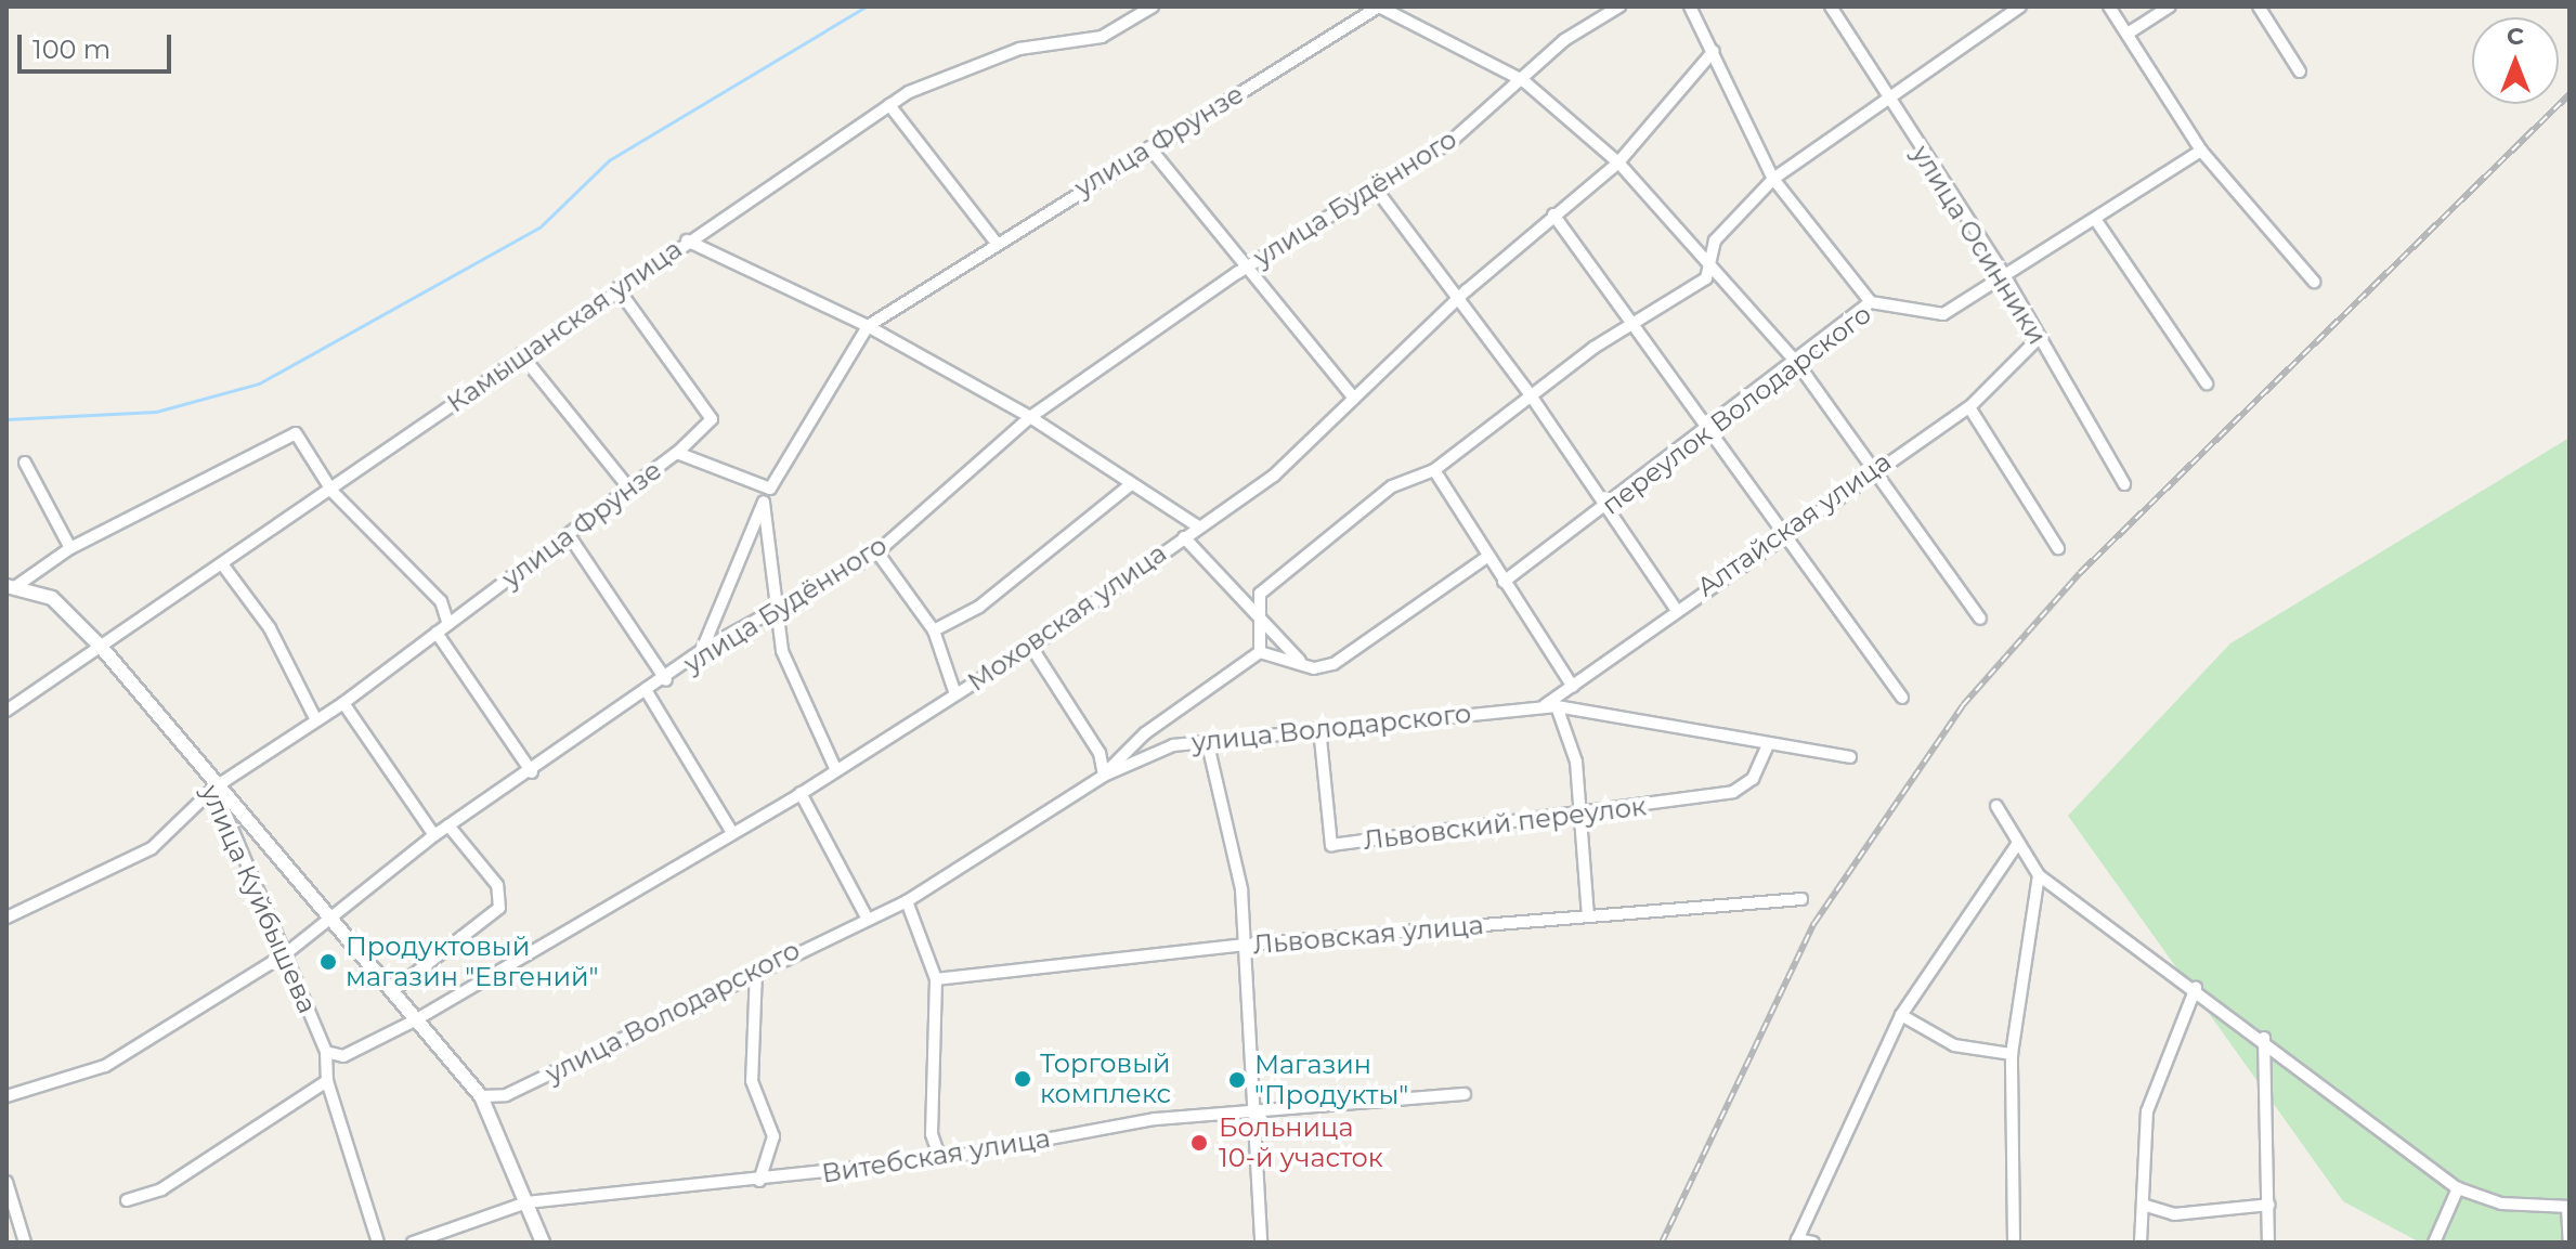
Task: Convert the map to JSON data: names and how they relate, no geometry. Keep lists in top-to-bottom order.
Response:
{
  "streets": {
    "street": [
      "улица Фрунзе",
      "улица Будённого",
      "улица Осинники",
      "Камышанская улица",
      "переулок Володарского",
      "Алтайская улица",
      "Моховская улица",
      "улица Володарского",
      "Львовский переулок",
      "улица Куйбышева",
      "Львовская улица",
      "Витебская улица"
    ]
  },
  "crossings": [
    ["улица Фрунзе", "улица Куйбышева"],
    ["улица Будённого", "улица Куйбышева"],
    ["улица Осинники", "переулок Володарского"],
    ["улица Осинники", "Алтайская улица"],
    ["Камышанская улица", "улица Куйбышева"],
    ["Алтайская улица", "улица Володарского"],
    ["Моховская улица", "улица Куйбышева"],
    ["улица Володарского", "Львовский переулок"]
  ],
  "places": [
    "Продуктовый магазин \"Евгений\"",
    "Торговый комплекс",
    "Магазин \"Продукты\"",
    "Больница 10-й участок"
  ],
  "scale_bar": "100 m",
  "north": "top"
}
